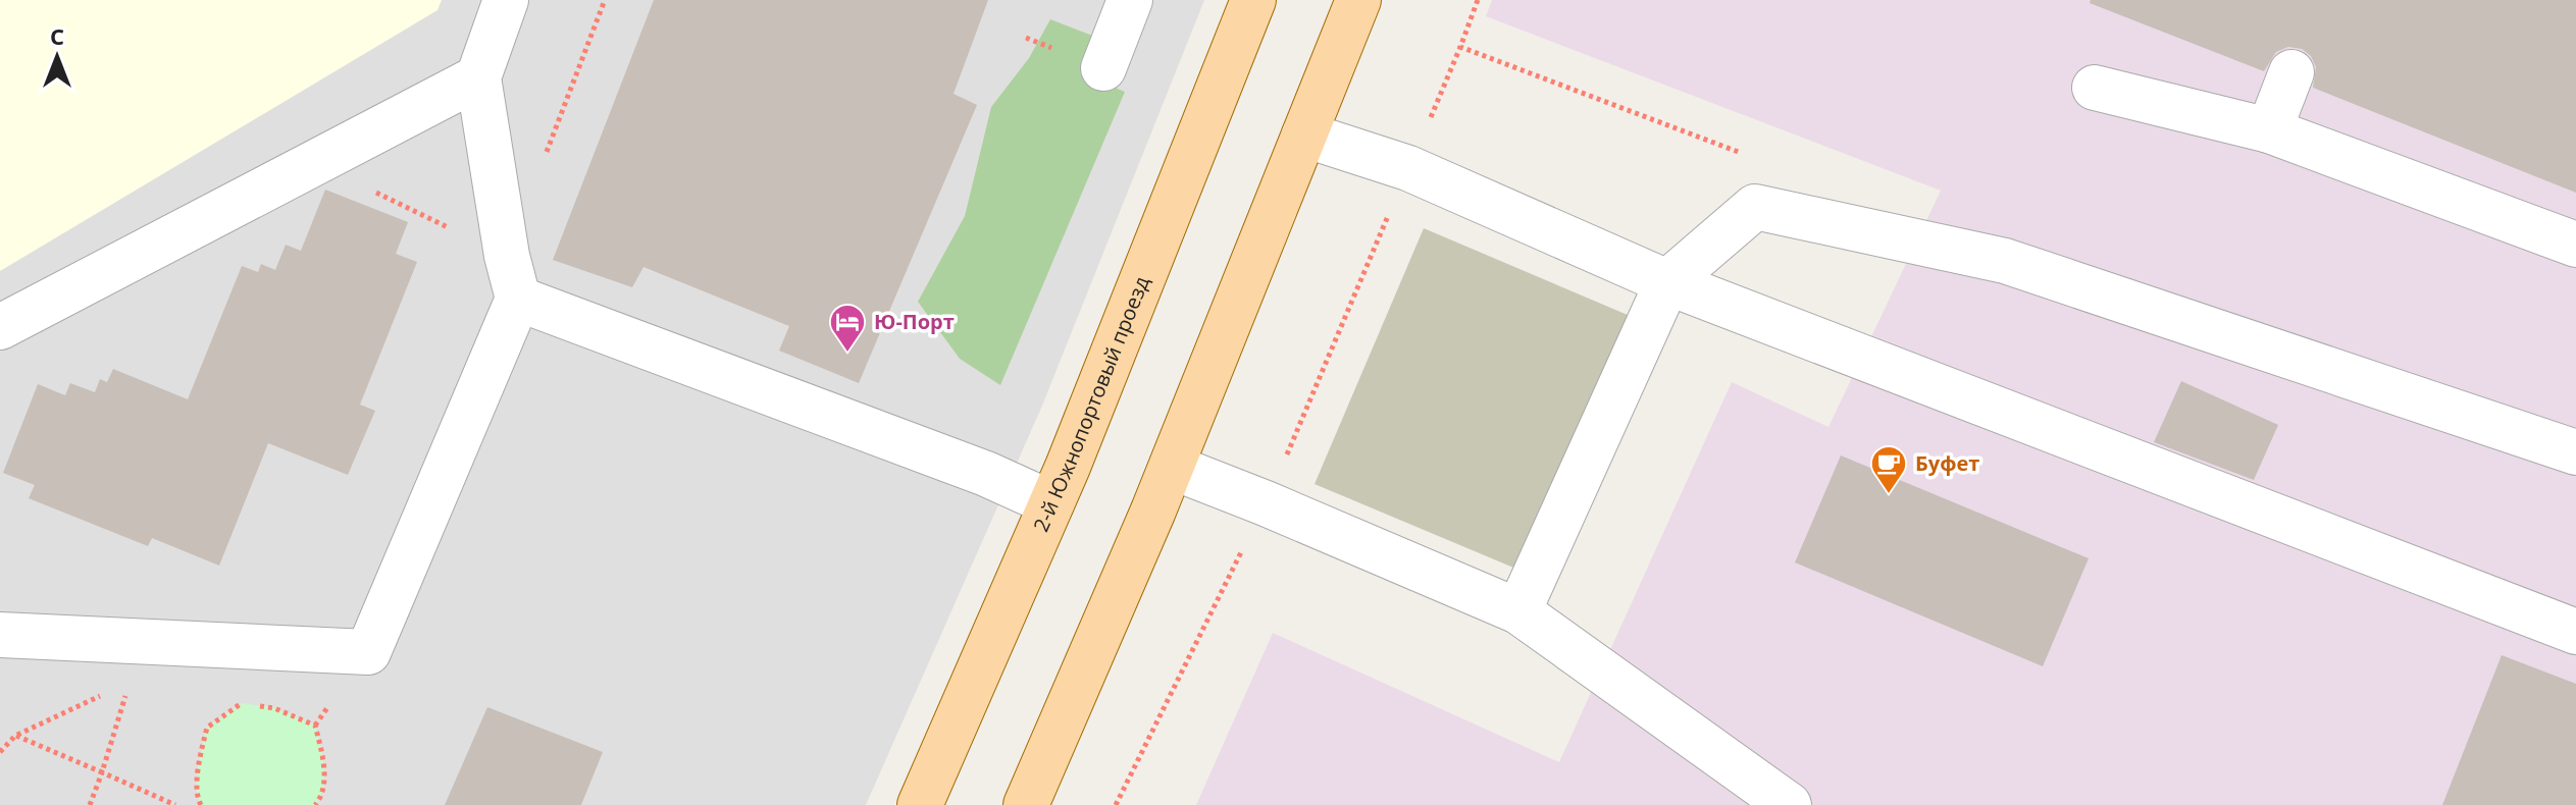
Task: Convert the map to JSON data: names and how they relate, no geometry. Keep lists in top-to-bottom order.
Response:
{
  "streets": {
    "main road": ["2-й Южнопортовый проезд"]
  },
  "places": {
    "hotel": ["Ю-Порт"],
    "cafe": ["Буфет"]
  },
  "north": "top"
}
